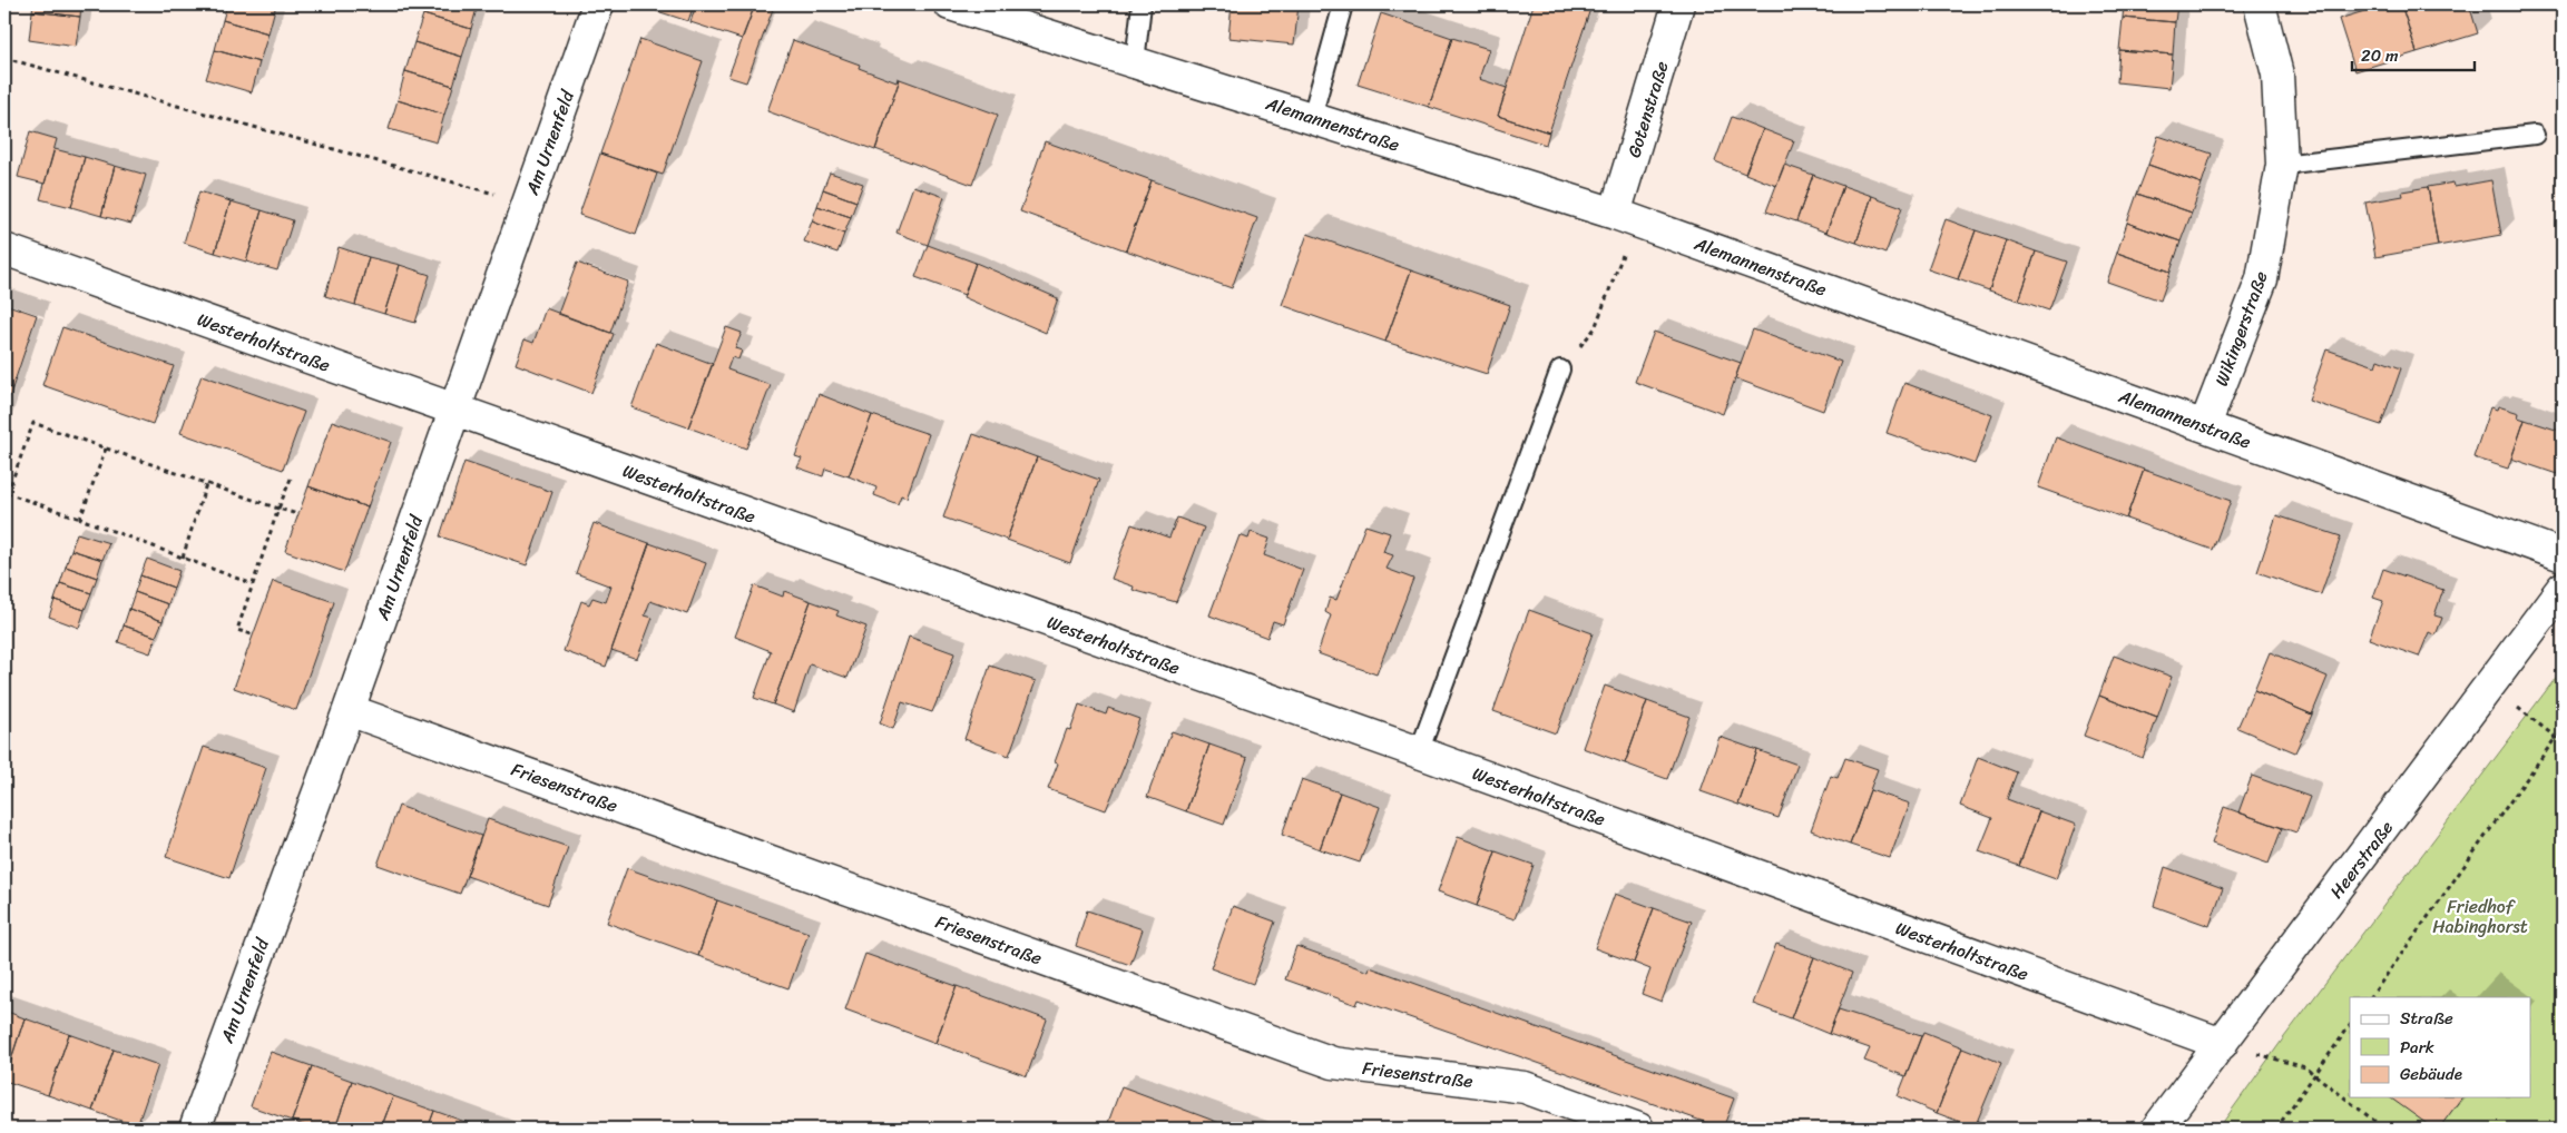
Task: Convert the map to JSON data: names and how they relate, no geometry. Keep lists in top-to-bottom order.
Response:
{
  "streets": {
    "street": [
      "Gotenstraße",
      "Alemannenstraße",
      "Am Urnenfeld",
      "Wikingerstraße",
      "Westerholtstraße",
      "Friesenstraße",
      "Heerstraße"
    ]
  },
  "crossings": [
    ["Gotenstraße", "Alemannenstraße"],
    ["Alemannenstraße", "Wikingerstraße"],
    ["Am Urnenfeld", "Westerholtstraße"],
    ["Am Urnenfeld", "Friesenstraße"],
    ["Westerholtstraße", "Heerstraße"]
  ],
  "parks": ["Friedhof Habinghorst"],
  "legend": ["Straße", "Park", "Gebäude"],
  "scale_bar": "20 m"
}
